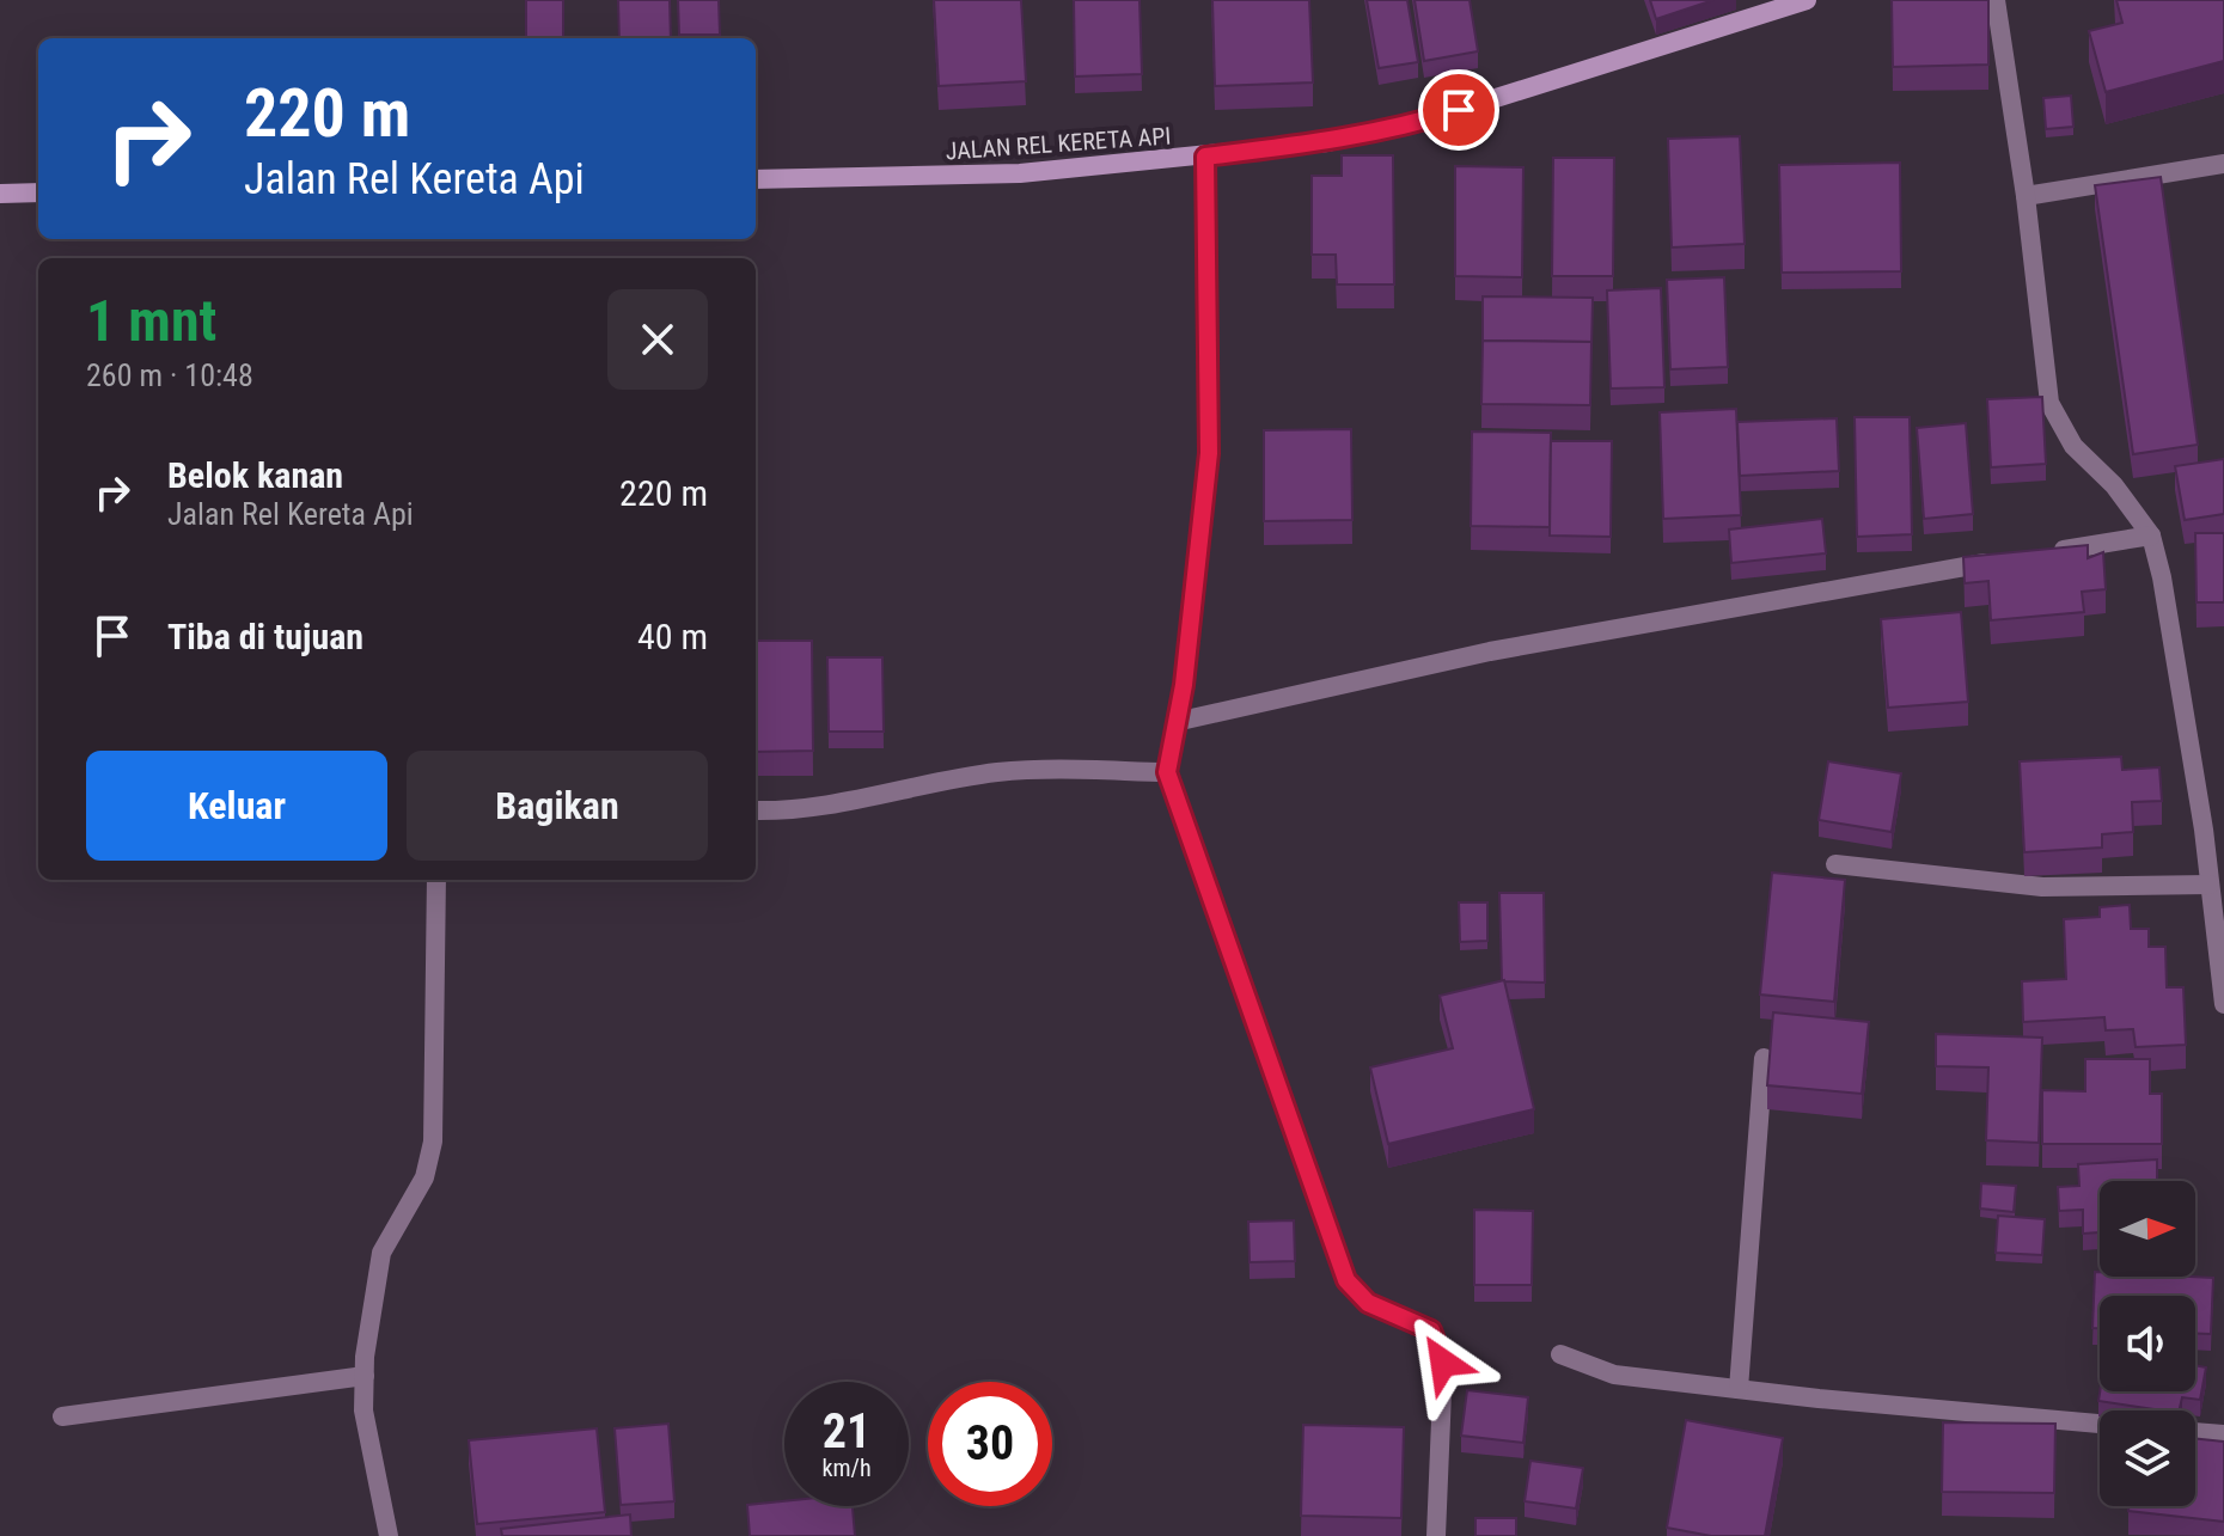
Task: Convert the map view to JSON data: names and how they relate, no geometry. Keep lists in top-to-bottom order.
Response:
{
  "streets": {
    "main road": ["JALAN REL KERETA API"]
  },
  "north": "right",
  "page": {
    "turn": ["220 m", "Jalan Rel Kereta Api"],
    "heading": ["1 mnt", "260 m · 10:48"],
    "list": [
      {
        "name": "Belok kanan",
        "note": "Jalan Rel Kereta Api",
        "value": "220 m"
      },
      {
        "name": "Tiba di tujuan",
        "value": "40 m"
      }
    ],
    "buttons": ["Keluar", "Bagikan"],
    "speed": "21 km/h",
    "limit": "30"
  }
}
